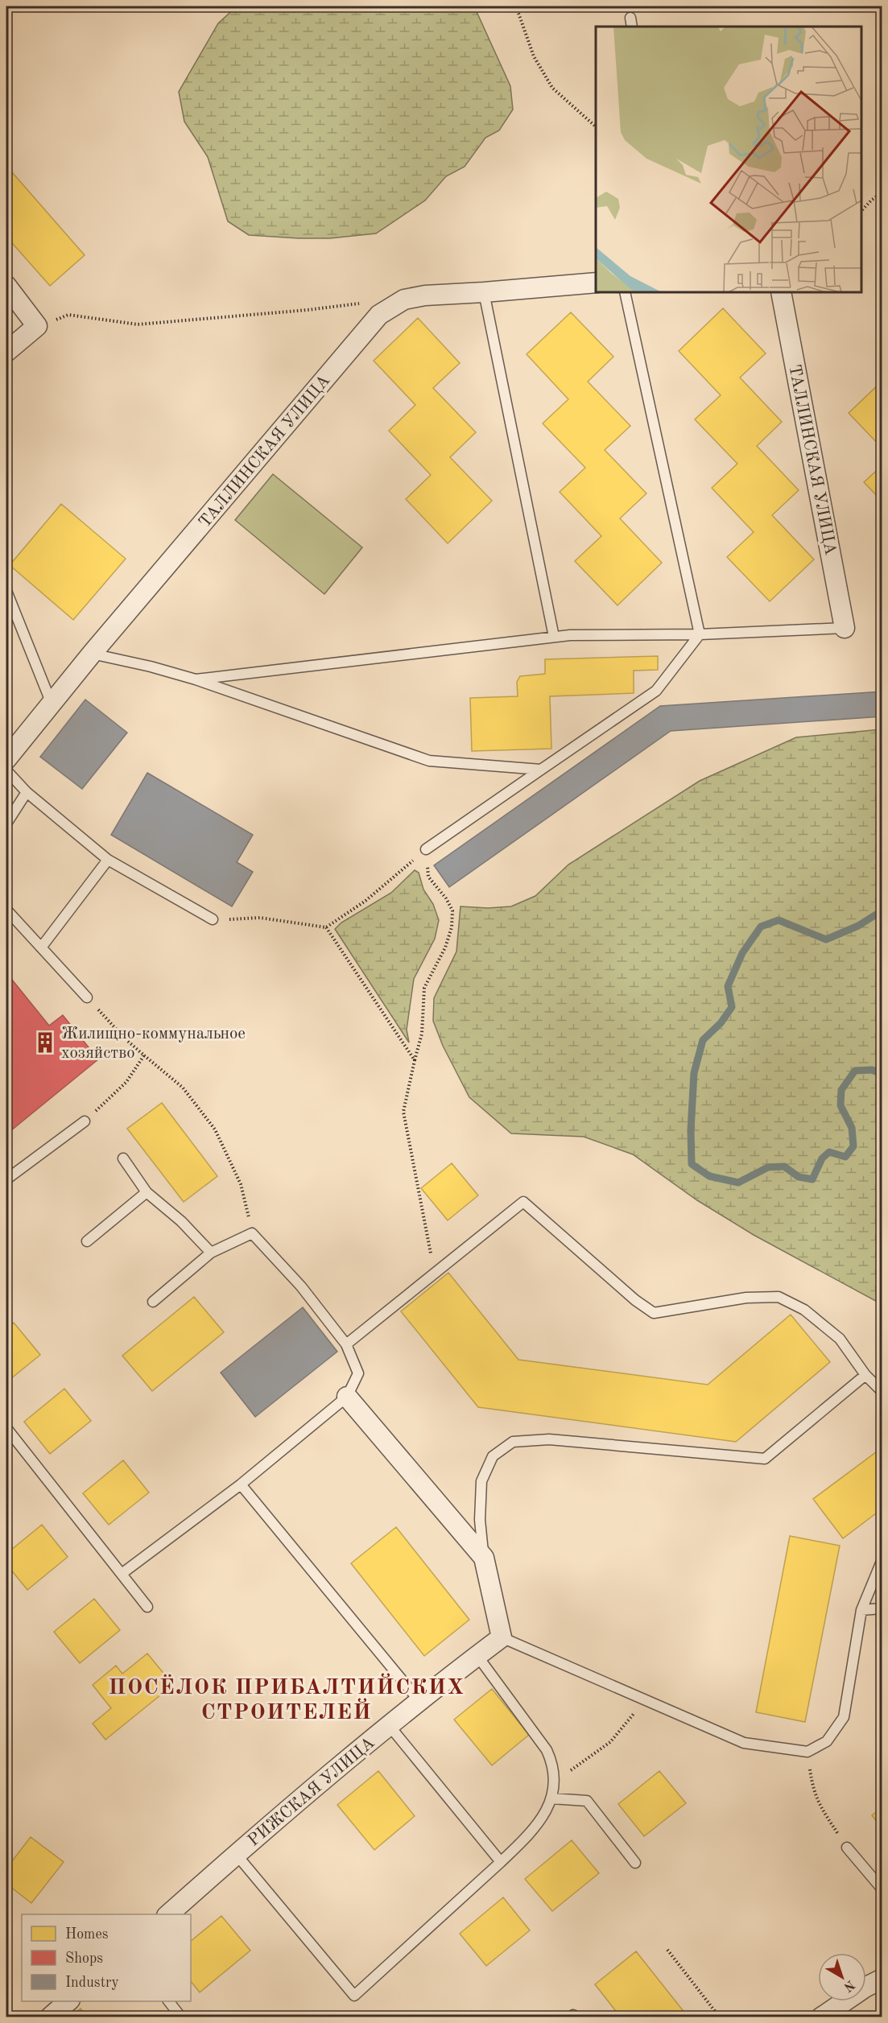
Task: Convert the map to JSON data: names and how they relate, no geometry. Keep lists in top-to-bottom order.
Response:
{
  "streets": {
    "street": ["ТАЛЛИНСКАЯ УЛИЦА", "РИЖСКАЯ УЛИЦА"]
  },
  "districts": ["ПОСЁЛОК ПРИБАЛТИЙСКИХ СТРОИТЕЛЕЙ"],
  "places": {
    "building": ["Жилищно-коммунальное хозяйство"]
  },
  "legend": ["Homes", "Shops", "Industry"],
  "north": "bottom right"
}
